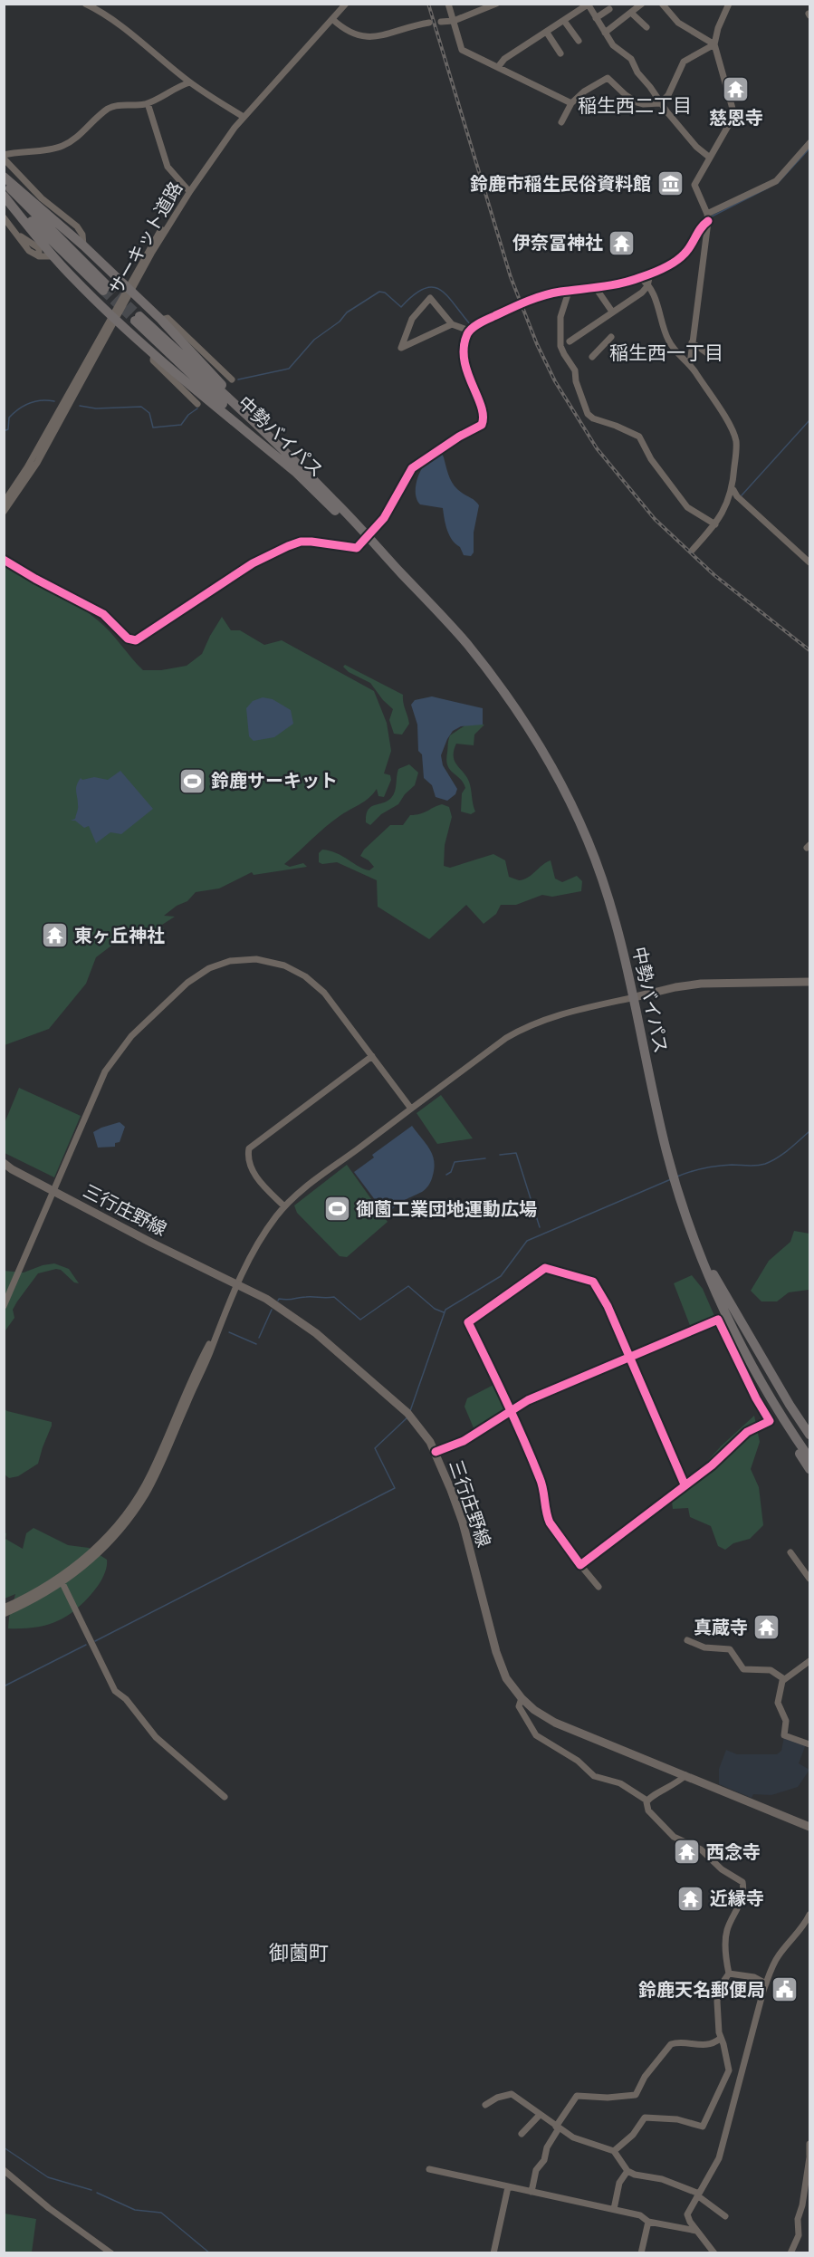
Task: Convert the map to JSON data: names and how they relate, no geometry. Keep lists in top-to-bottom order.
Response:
{
  "streets": {
    "highway": ["中勢バイパス"],
    "main road": ["三行庄野線"],
    "street": ["サーキット道路"]
  },
  "districts": ["稲生西二丁目", "稲生西一丁目", "御薗町"],
  "places": {
    "temple": [
      "慈恩寺",
      "伊奈冨神社",
      "東ヶ丘神社",
      "真蔵寺",
      "西念寺",
      "近縁寺"
    ],
    "museum": ["鈴鹿市稲生民俗資料館"],
    "sports": ["鈴鹿サーキット", "御薗工業団地運動広場"],
    "public building": ["鈴鹿天名郵便局"]
  }
}
